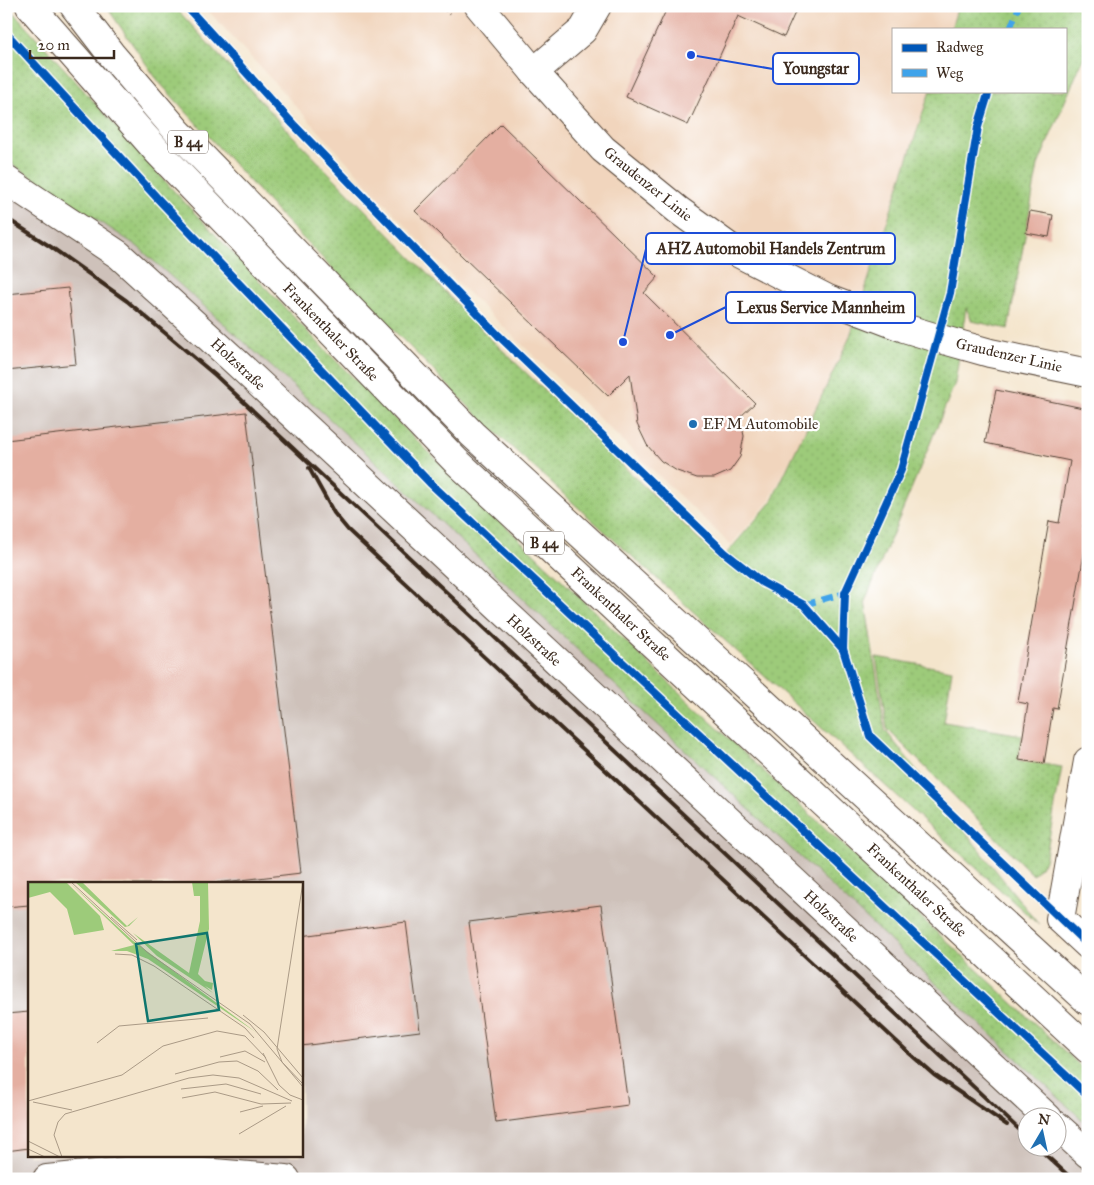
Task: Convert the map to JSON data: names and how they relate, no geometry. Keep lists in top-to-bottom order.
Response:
{
  "streets": {
    "main road": [
      "B 44",
      "Graudenzer Linie",
      "Frankenthaler Straße",
      "Holzstraße"
    ]
  },
  "places": [
    "Youngstar",
    "Lexus Service Mannheim",
    "AHZ Automobil Handels Zentrum",
    "EF M Automobile"
  ],
  "legend": ["Radweg", "Weg"],
  "scale_bar": "20 m",
  "north": "top"
}
